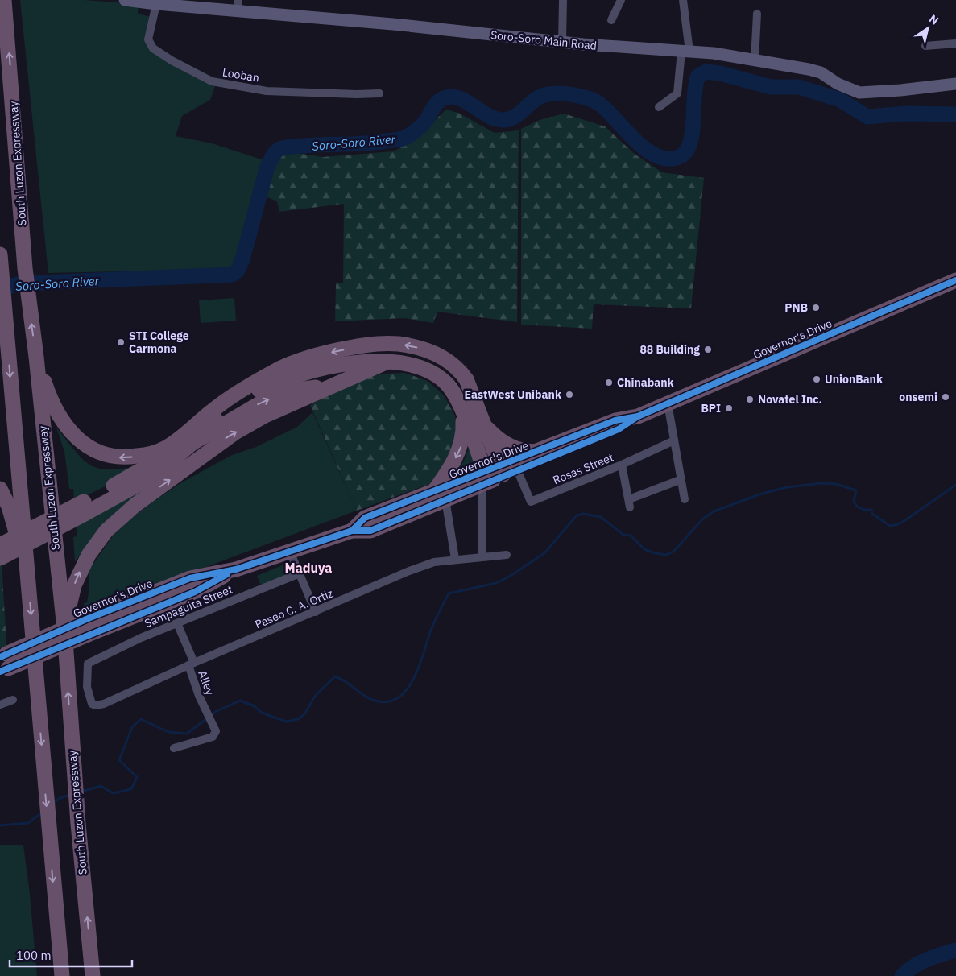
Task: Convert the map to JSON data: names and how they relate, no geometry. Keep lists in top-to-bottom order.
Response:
{
  "streets": {
    "highway": ["South Luzon Expressway", "Governor's Drive"],
    "street": [
      "Soro-Soro Main Road",
      "Looban",
      "Rosas Street",
      "Sampaguita Street",
      "Paseo C. A. Ortiz",
      "Alley"
    ]
  },
  "crossings": [
    ["Soro-Soro Main Road", "Looban"],
    ["Governor's Drive", "Rosas Street"],
    ["Sampaguita Street", "Paseo C. A. Ortiz"],
    ["Sampaguita Street", "Alley"],
    ["Paseo C. A. Ortiz", "Alley"]
  ],
  "districts": ["Maduya"],
  "water": ["Soro-Soro River"],
  "places": [
    "PNB",
    "STI College Carmona",
    "88 Building",
    "UnionBank",
    "Chinabank",
    "EastWest Unibank",
    "onsemi",
    "Novatel Inc.",
    "BPI"
  ],
  "scale_bar": "100 m",
  "north": "top right"
}
